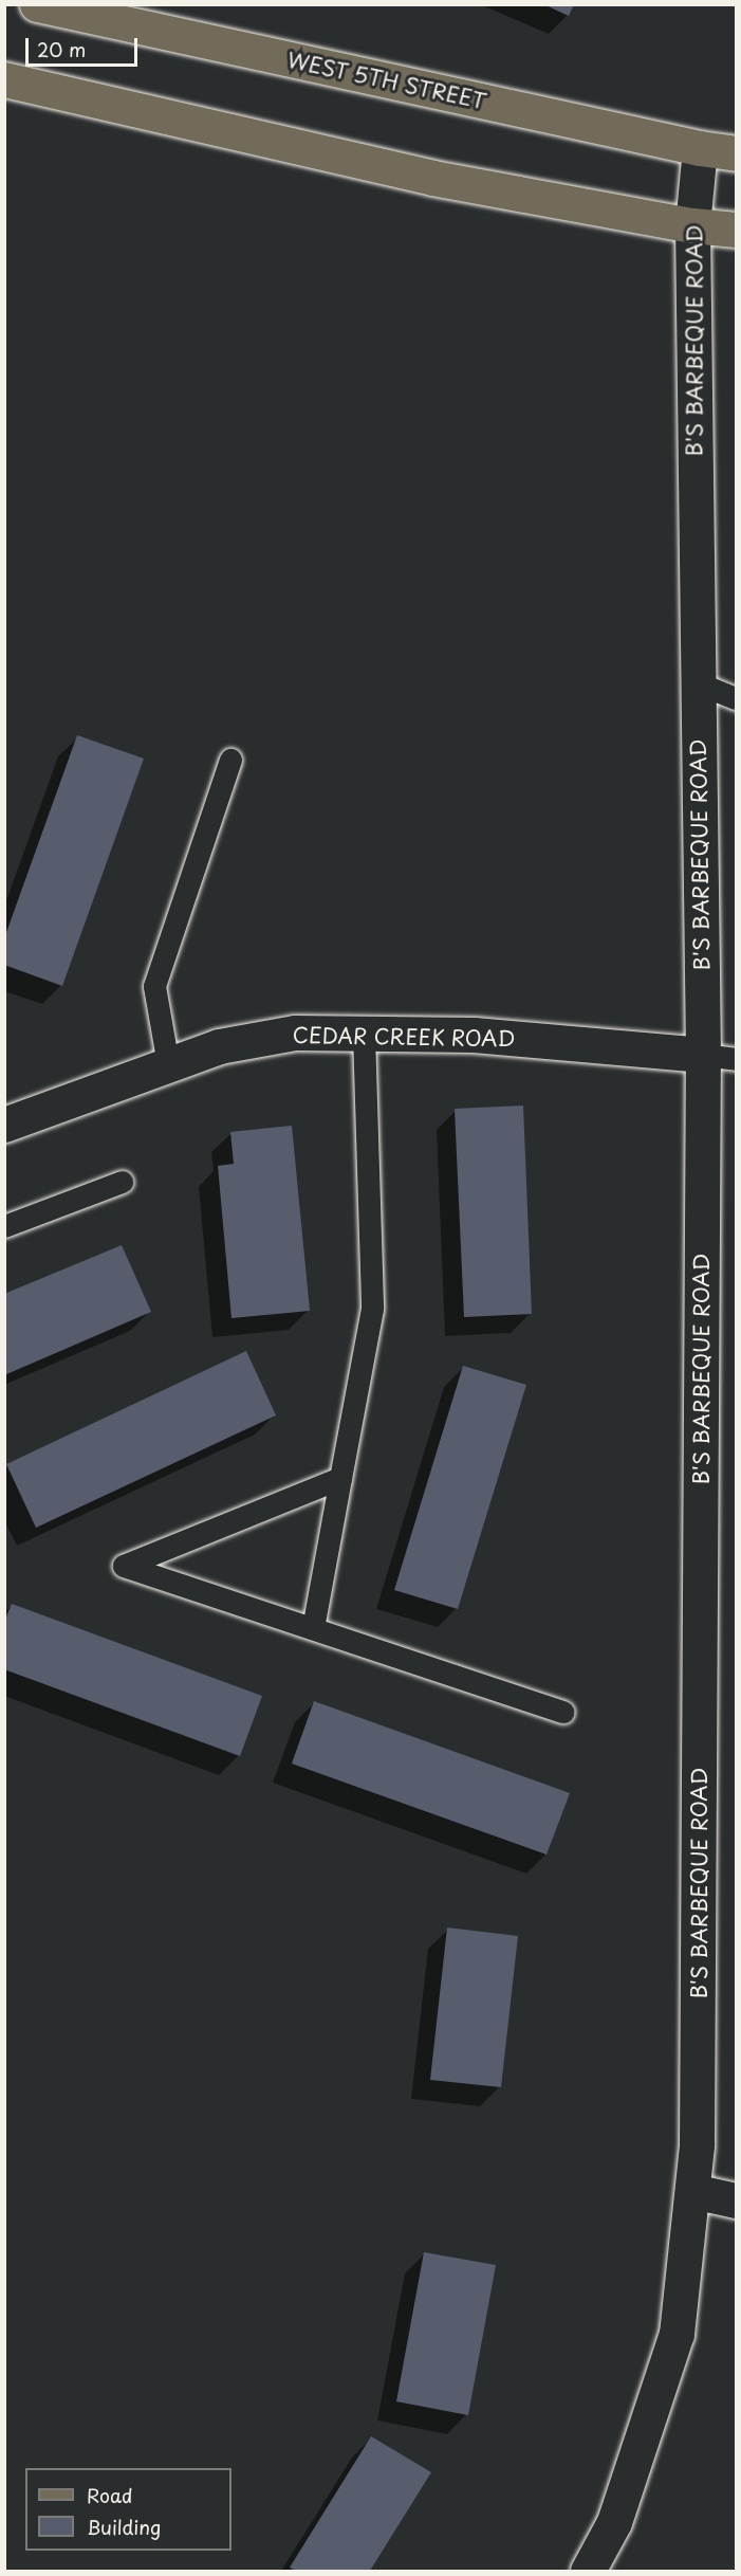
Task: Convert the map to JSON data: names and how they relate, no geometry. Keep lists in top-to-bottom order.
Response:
{
  "streets": {
    "main road": ["WEST 5TH STREET"],
    "street": ["B'S BARBEQUE ROAD", "CEDAR CREEK ROAD"]
  },
  "crossings": [
    ["WEST 5TH STREET", "B'S BARBEQUE ROAD"],
    ["B'S BARBEQUE ROAD", "CEDAR CREEK ROAD"]
  ],
  "legend": ["Road", "Building"],
  "scale_bar": "20 m"
}
